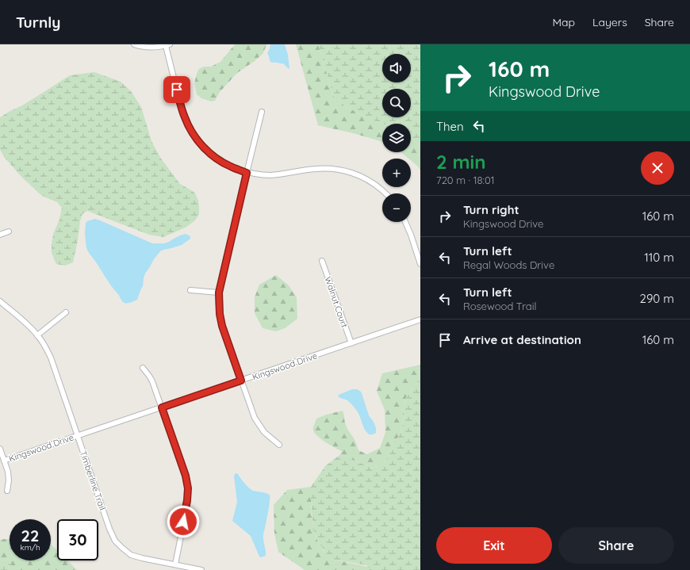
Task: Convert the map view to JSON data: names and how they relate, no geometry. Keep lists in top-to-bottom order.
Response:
{
  "streets": {
    "street": ["Walnut Court", "Kingswood Drive", "Timberline Trail"]
  },
  "crossings": [
    ["Walnut Court", "Kingswood Drive"],
    ["Kingswood Drive", "Timberline Trail"]
  ],
  "page": {
    "header": "Turnly",
    "nav": ["Map", "Layers", "Share"],
    "turn": ["160 m", "Kingswood Drive"],
    "map_buttons": ["+", "−"],
    "then": "Then",
    "heading": ["2 min", "720 m · 18:01"],
    "list": [
      {
        "name": "Turn right",
        "note": "Kingswood Drive",
        "value": "160 m"
      },
      {
        "name": "Turn left",
        "note": "Regal Woods Drive",
        "value": "110 m"
      },
      {
        "name": "Turn left",
        "note": "Rosewood Trail",
        "value": "290 m"
      },
      {
        "name": "Arrive at destination",
        "value": "160 m"
      }
    ],
    "speed": "22 km/h",
    "limit": "30",
    "buttons": ["Exit", "Share"]
  }
}
